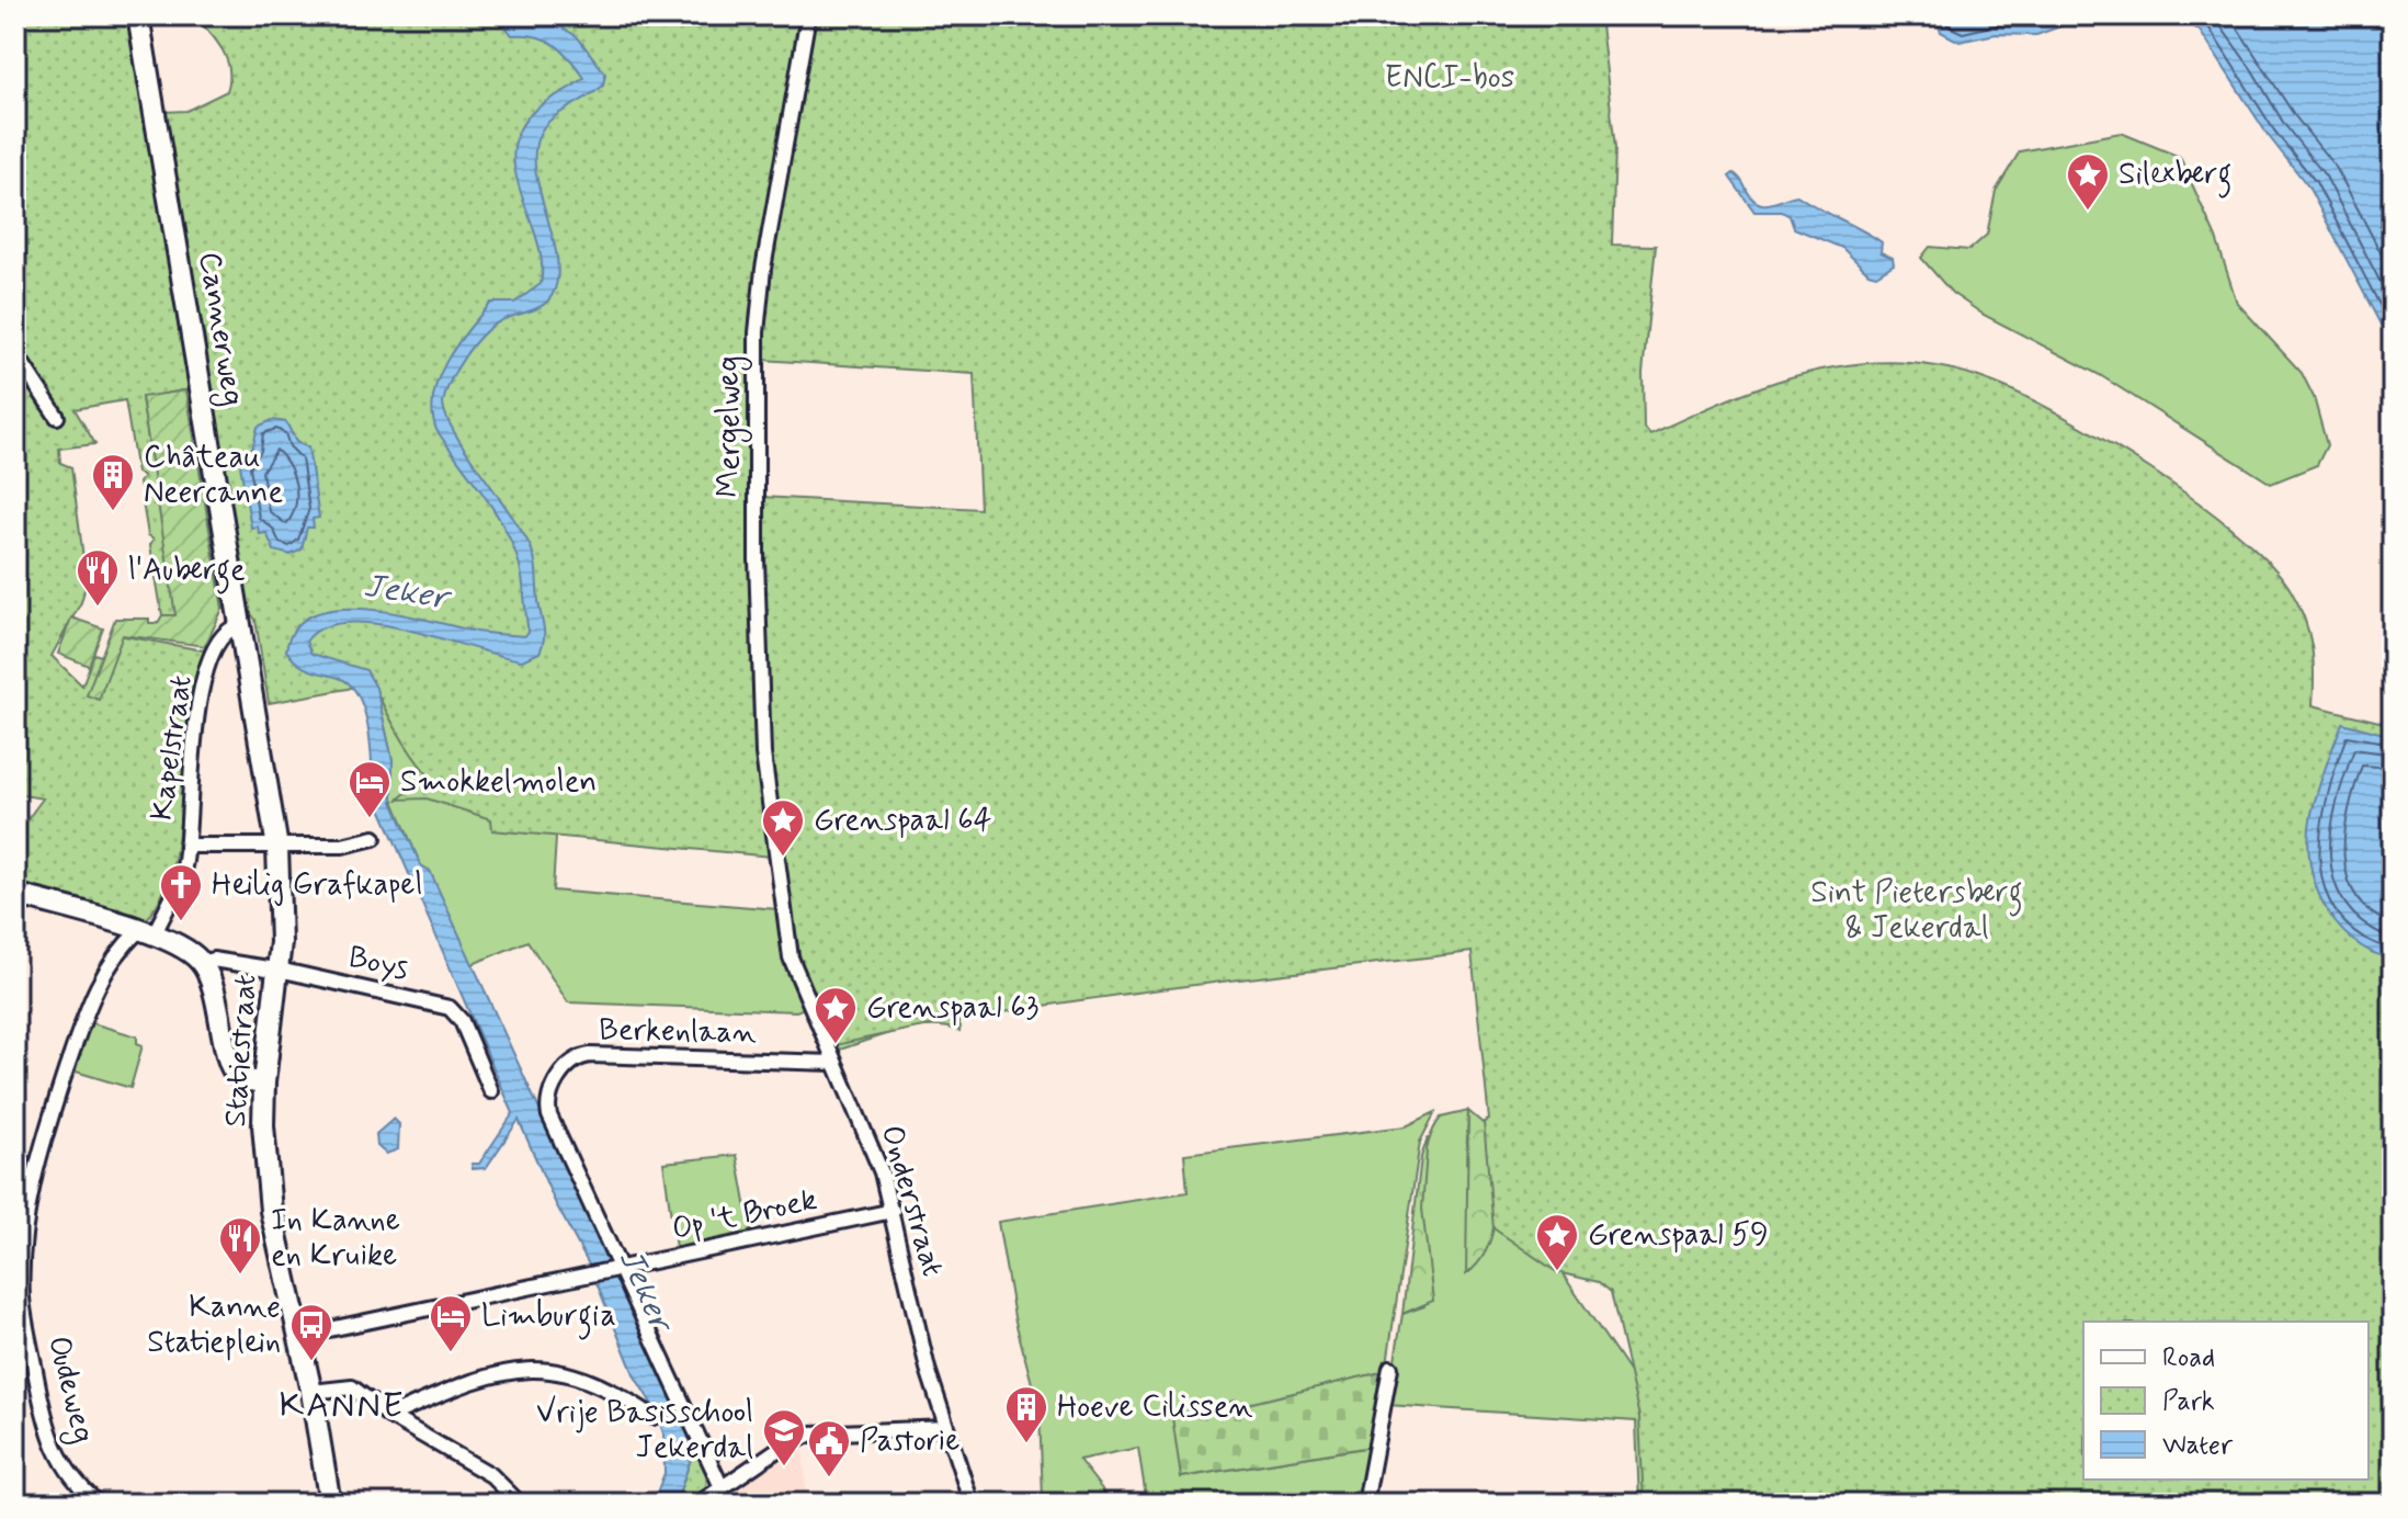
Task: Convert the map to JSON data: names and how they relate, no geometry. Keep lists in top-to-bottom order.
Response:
{
  "streets": {
    "main road": ["Cannerweg", "Statiestraat"],
    "street": [
      "Mergelweg",
      "Kapelstraat",
      "Boys",
      "Berkenlaan",
      "Onderstraat",
      "Op 't Broek",
      "Oudeweg"
    ]
  },
  "crossings": [
    ["Cannerweg", "Kapelstraat"],
    ["Cannerweg", "Statiestraat"],
    ["Mergelweg", "Onderstraat"],
    ["Kapelstraat", "Oudeweg"],
    ["Boys", "Statiestraat"],
    ["Berkenlaan", "Onderstraat"],
    ["Berkenlaan", "Op 't Broek"],
    ["Statiestraat", "Op 't Broek"],
    ["Onderstraat", "Op 't Broek"]
  ],
  "districts": ["KANNE"],
  "water": ["Jeker"],
  "parks": ["ENCI-bos", "Sint Pietersberg & Jekerdal"],
  "places": {
    "place": [
      "Silexberg",
      "Grenspaal 64",
      "Grenspaal 63",
      "Grenspaal 59"
    ],
    "building": ["Château Neercanne", "Hoeve Cilissen"],
    "restaurant": ["l'Auberge", "In Kanne en Kruike"],
    "hotel": ["Smokkelmolen", "Limburgia"],
    "church": ["Heilig Grafkapel"],
    "bus stop": ["Kanne Statieplein"],
    "school or university": ["Vrije Basisschool Jekerdal"],
    "public building": ["Pastorie"]
  },
  "legend": ["Road", "Park", "Water"]
}
